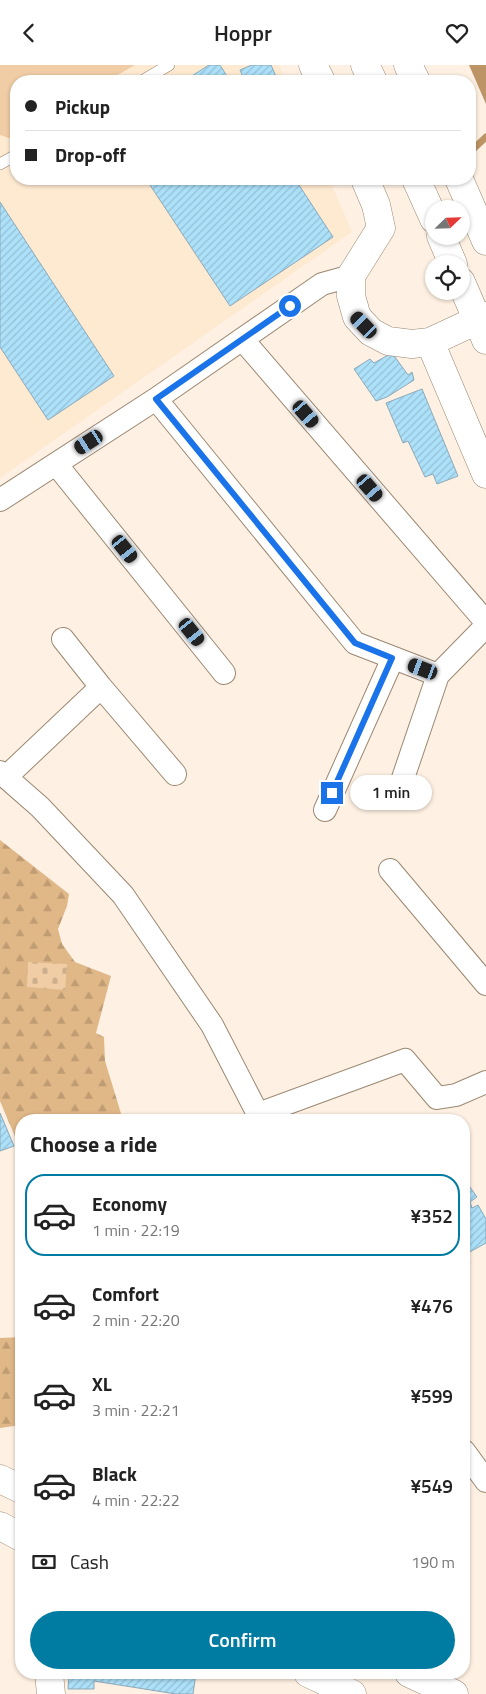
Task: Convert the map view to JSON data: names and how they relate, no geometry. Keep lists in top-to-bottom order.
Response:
{
  "north": "top right",
  "page": {
    "header": "Hoppr",
    "banner": ["Pickup", "Drop-off"],
    "bubble": "1 min",
    "heading": "Choose a ride",
    "list": [
      {
        "name": "Economy",
        "note": "1 min · 22:19",
        "value": "¥352"
      },
      {
        "name": "Comfort",
        "note": "2 min · 22:20",
        "value": "¥476"
      },
      {
        "name": "XL",
        "note": "3 min · 22:21",
        "value": "¥599"
      },
      {
        "name": "Black",
        "note": "4 min · 22:22",
        "value": "¥549"
      }
    ],
    "pay": ["Cash", "190 m"],
    "buttons": "Confirm"
  }
}
